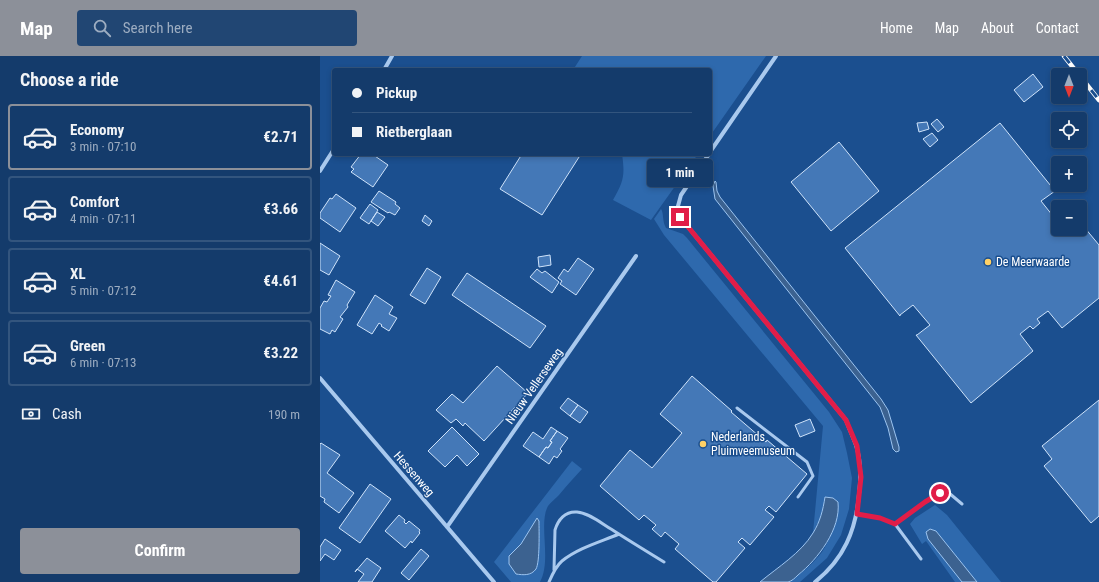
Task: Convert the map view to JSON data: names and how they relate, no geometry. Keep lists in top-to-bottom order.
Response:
{
  "streets": {
    "street": ["Nieuw Vellerseweg", "Hessenweg"]
  },
  "crossings": [
    ["Nieuw Vellerseweg", "Hessenweg"]
  ],
  "places": ["De Meerwaarde", "Nederlands Pluimveemuseum"],
  "north": "bottom",
  "page": {
    "header": "Map",
    "search": "Search here",
    "nav": [
      "Home",
      "Map",
      "About",
      "Contact"
    ],
    "heading": "Choose a ride",
    "map_buttons": ["+", "−"],
    "banner": ["Pickup", "Rietberglaan"],
    "list": [
      {
        "name": "Economy",
        "note": "3 min · 07:10",
        "value": "€2.71"
      },
      {
        "name": "Comfort",
        "note": "4 min · 07:11",
        "value": "€3.66"
      },
      {
        "name": "XL",
        "note": "5 min · 07:12",
        "value": "€4.61"
      },
      {
        "name": "Green",
        "note": "6 min · 07:13",
        "value": "€3.22"
      }
    ],
    "bubble": "1 min",
    "pay": ["Cash", "190 m"],
    "buttons": "Confirm"
  }
}
